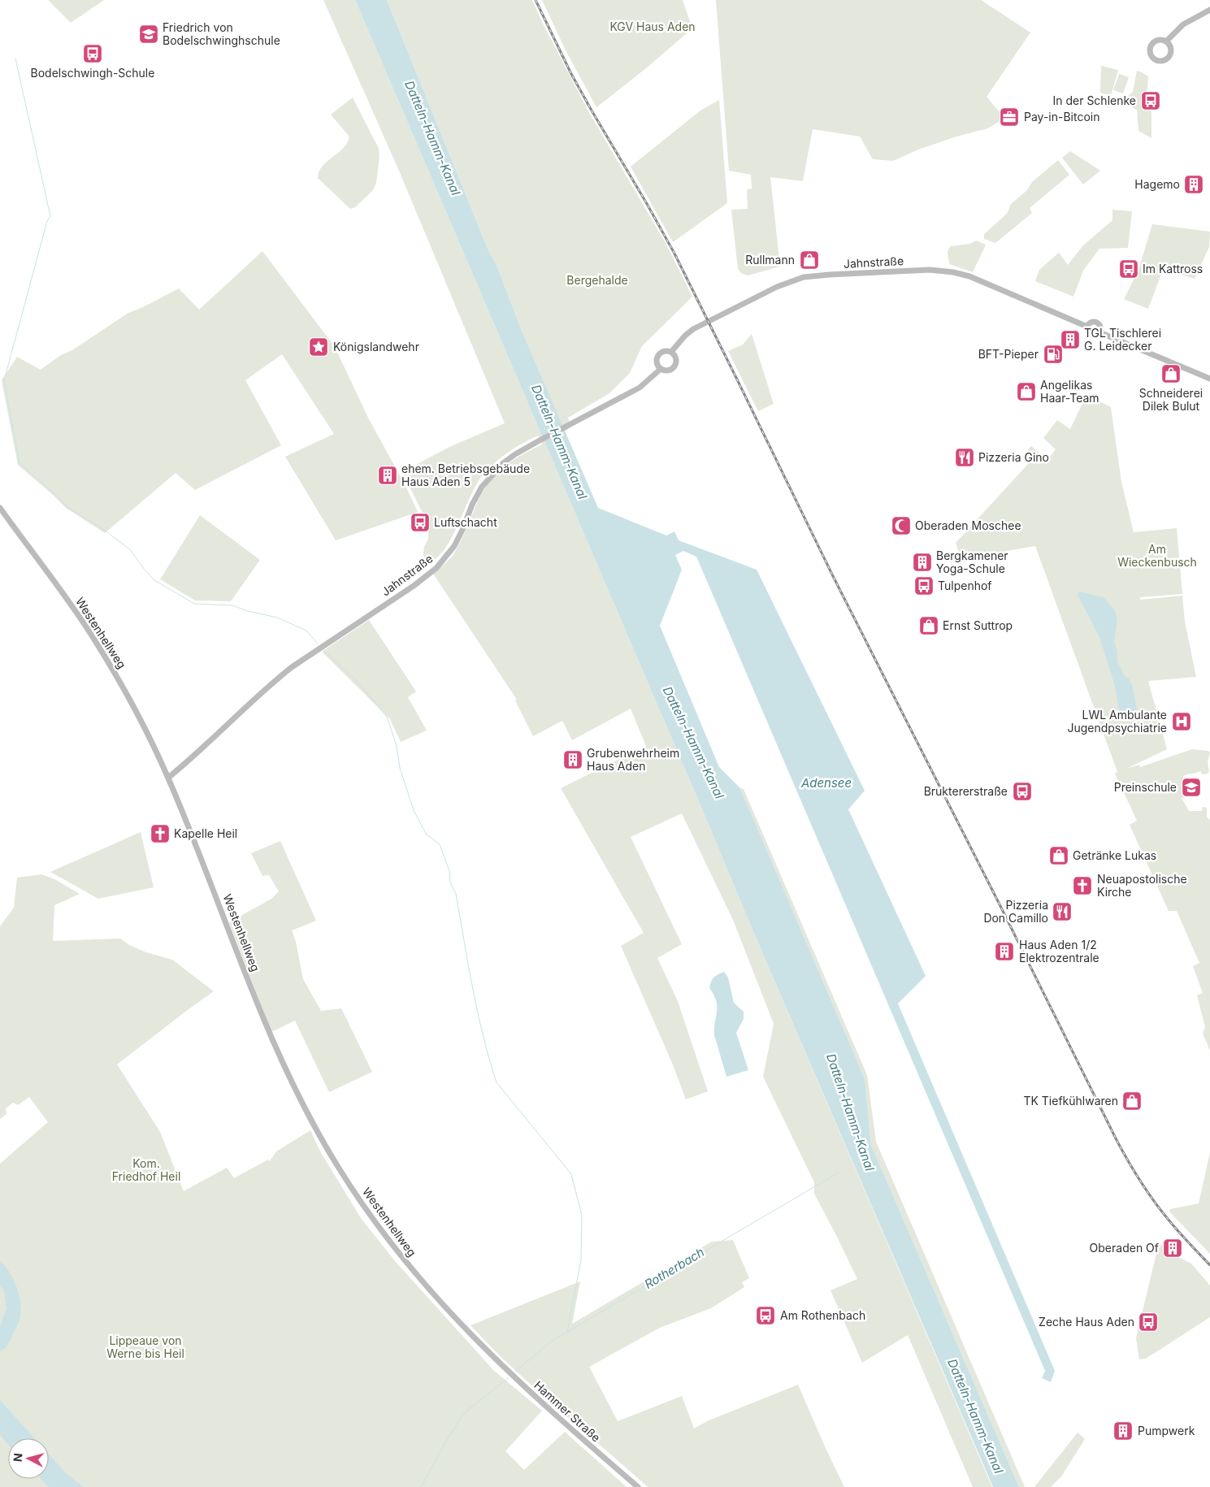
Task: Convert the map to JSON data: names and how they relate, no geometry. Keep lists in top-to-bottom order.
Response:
{
  "streets": {
    "main road": ["Jahnstraße", "Westenhellweg", "Hammer Straße"]
  },
  "crossings": [
    ["Jahnstraße", "Westenhellweg"],
    ["Westenhellweg", "Hammer Straße"]
  ],
  "water": ["Datteln-Hamm-Kanal", "Adensee", "Rotherbach"],
  "parks": [
    "KGV Haus Aden",
    "Bergehalde",
    "Am Wieckenbusch",
    "Kom. Friedhof Heil",
    "Lippeaue von Werne bis Heil"
  ],
  "places": {
    "school or university": ["Friedrich von Bodelschwinghschule", "Preinschule"],
    "bus stop": [
      "Bodelschwingh-Schule",
      "In der Schlenke",
      "Im Kattross",
      "Luftschacht",
      "Tulpenhof",
      "Bruktererstraße",
      "Am Rothenbach",
      "Zeche Haus Aden"
    ],
    "office": ["Pay-in-Bitcoin"],
    "building": [
      "Hagemo",
      "TGL Tischlerei G. Leidecker",
      "ehem. Betriebsgebäude Haus Aden 5",
      "Bergkamener Yoga-Schule",
      "Grubenwehrheim Haus Aden",
      "Haus Aden 1/2 Elektrozentrale",
      "Oberaden Of",
      "Pumpwerk"
    ],
    "shop": [
      "Rullmann",
      "Schneiderei Dilek Bulut",
      "Angelikas Haar-Team",
      "Ernst Suttrop",
      "Getränke Lukas",
      "TK Tiefkühlwaren"
    ],
    "place": ["Königslandwehr"],
    "fuel station": ["BFT-Pieper"],
    "restaurant": ["Pizzeria Gino", "Pizzeria Don Camillo"],
    "mosque": ["Oberaden Moschee"],
    "hospital": ["LWL Ambulante Jugendpsychiatrie"],
    "church": ["Kapelle Heil", "Neuapostolische Kirche"]
  },
  "north": "left"
}
